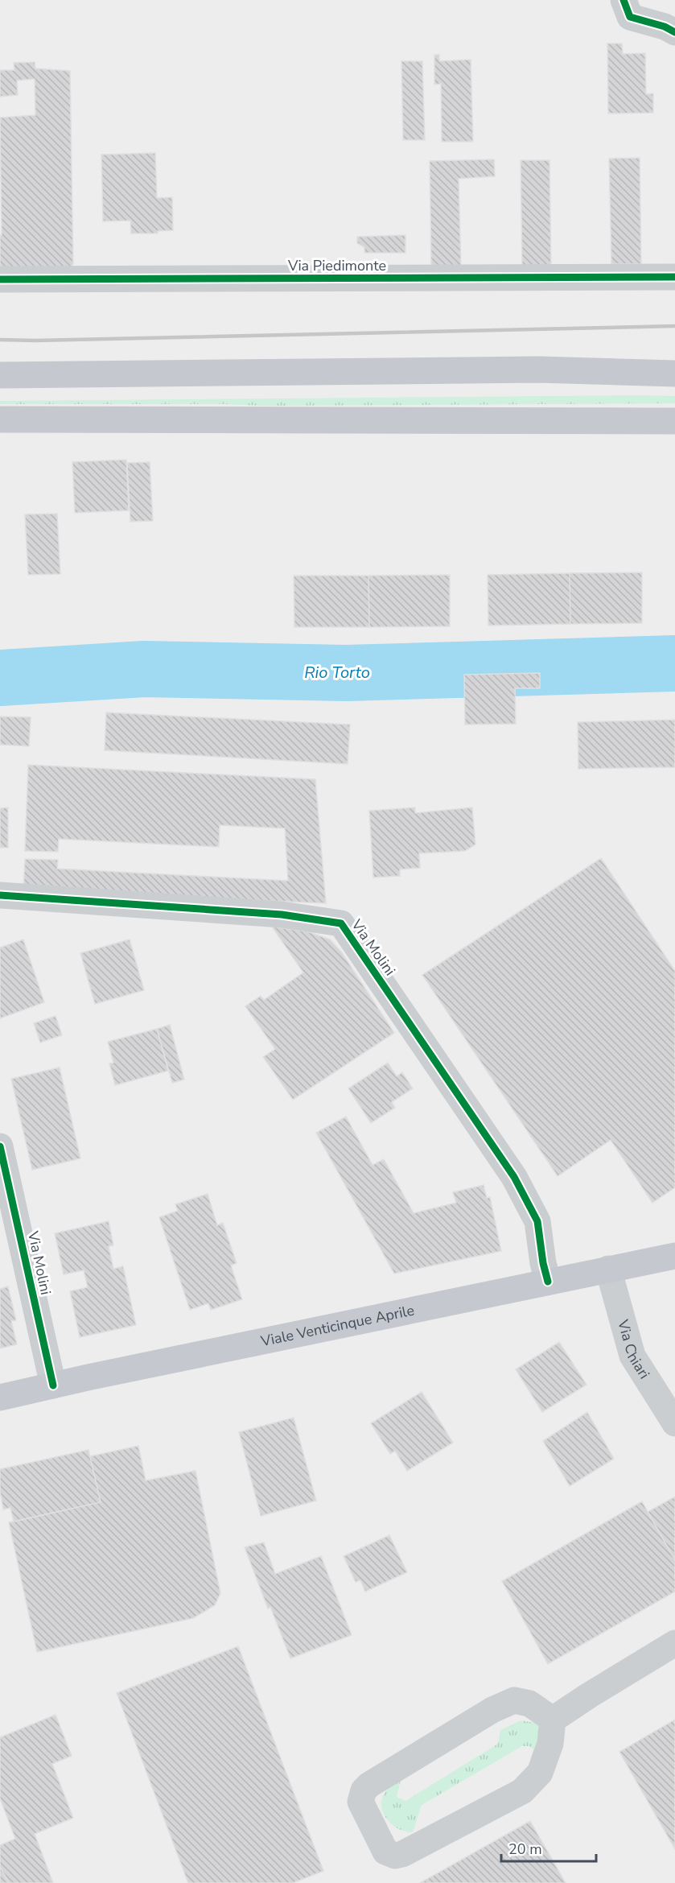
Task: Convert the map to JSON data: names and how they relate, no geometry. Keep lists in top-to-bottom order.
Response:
{
  "streets": {
    "main road": ["Viale Venticinque Aprile"],
    "street": ["Via Piedimonte", "Via Molini", "Via Chiari"]
  },
  "crossings": [
    ["Via Molini", "Viale Venticinque Aprile"],
    ["Viale Venticinque Aprile", "Via Chiari"]
  ],
  "water": ["Rio Torto"],
  "scale_bar": "20 m"
}
